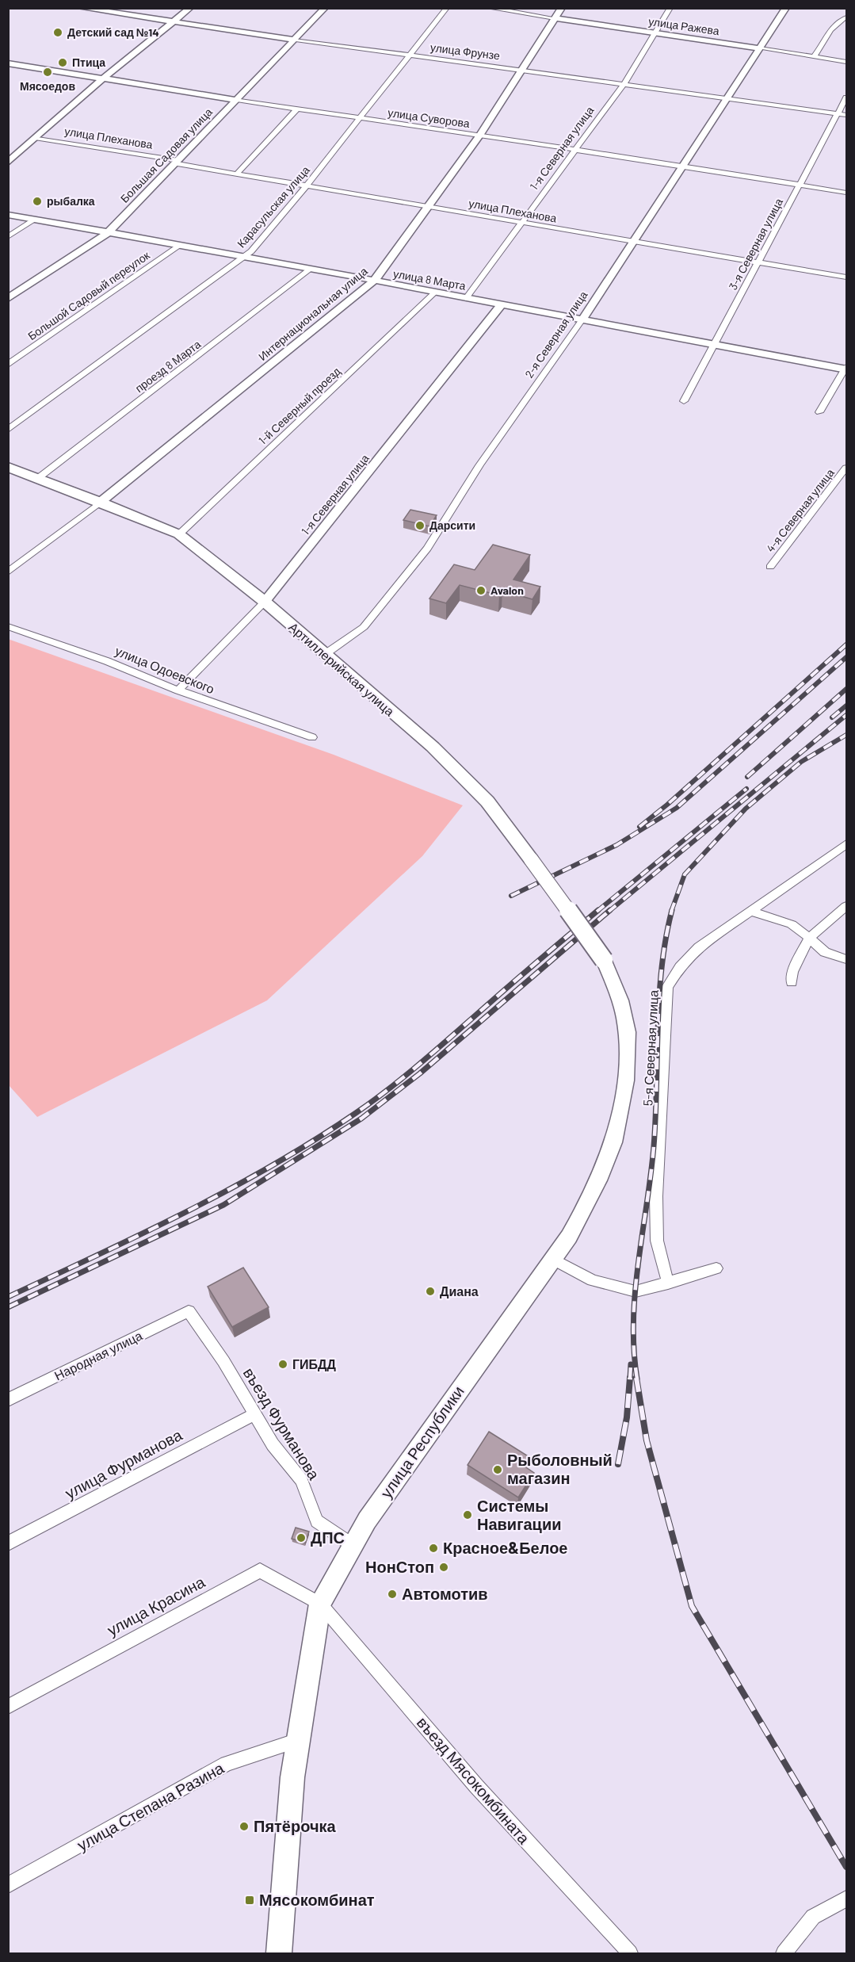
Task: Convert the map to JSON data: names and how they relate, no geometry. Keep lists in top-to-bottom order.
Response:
{
  "streets": {
    "main road": ["Артиллерийская улица", "улица Республики"],
    "street": [
      "улица Ражева",
      "улица Фрунзе",
      "улица Суворова",
      "улица Плеханова",
      "1-я Северная улица",
      "Большая Садовая улица",
      "Карасульская улица",
      "3-я Северная улица",
      "улица 8 Марта",
      "Большой Садовый переулок",
      "Интернациональная улица",
      "2-я Северная улица",
      "проезд 8 Марта",
      "1-й Северный проезд",
      "4-я Северная улица",
      "улица Одоевского",
      "5-я Северная улица",
      "Народная улица",
      "въезд Фурманова",
      "улица Фурманова",
      "улица Красина",
      "въезд Мясокомбината",
      "улица Степана Разина"
    ]
  },
  "crossings": [
    ["улица Ражева", "1-я Северная улица"],
    ["улица Ражева", "Интернациональная улица"],
    ["улица Ражева", "2-я Северная улица"],
    ["улица Фрунзе", "1-я Северная улица"],
    ["улица Фрунзе", "Большая Садовая улица"],
    ["улица Фрунзе", "Карасульская улица"],
    ["улица Фрунзе", "3-я Северная улица"],
    ["улица Фрунзе", "Интернациональная улица"],
    ["улица Фрунзе", "2-я Северная улица"],
    ["улица Суворова", "1-я Северная улица"],
    ["улица Суворова", "Большая Садовая улица"],
    ["улица Суворова", "Карасульская улица"],
    ["улица Суворова", "3-я Северная улица"],
    ["улица Суворова", "Интернациональная улица"],
    ["улица Суворова", "2-я Северная улица"],
    ["улица Плеханова", "1-я Северная улица"],
    ["улица Плеханова", "Большая Садовая улица"],
    ["улица Плеханова", "Карасульская улица"],
    ["улица Плеханова", "3-я Северная улица"],
    ["улица Плеханова", "Интернациональная улица"],
    ["улица Плеханова", "2-я Северная улица"],
    ["1-я Северная улица", "улица 8 Марта"],
    ["1-я Северная улица", "Артиллерийская улица"],
    ["1-я Северная улица", "улица Одоевского"],
    ["Большая Садовая улица", "улица 8 Марта"],
    ["Карасульская улица", "улица 8 Марта"],
    ["3-я Северная улица", "улица 8 Марта"],
    ["улица 8 Марта", "Большой Садовый переулок"],
    ["улица 8 Марта", "Интернациональная улица"],
    ["улица 8 Марта", "2-я Северная улица"],
    ["улица 8 Марта", "проезд 8 Марта"],
    ["улица 8 Марта", "1-й Северный проезд"],
    ["Интернациональная улица", "Артиллерийская улица"],
    ["2-я Северная улица", "Артиллерийская улица"],
    ["проезд 8 Марта", "Артиллерийская улица"],
    ["1-й Северный проезд", "Артиллерийская улица"],
    ["Артиллерийская улица", "улица Республики"],
    ["Народная улица", "въезд Фурманова"],
    ["въезд Фурманова", "улица Республики"],
    ["въезд Фурманова", "улица Фурманова"],
    ["улица Республики", "улица Красина"],
    ["улица Республики", "въезд Мясокомбината"],
    ["улица Республики", "улица Степана Разина"],
    ["улица Красина", "въезд Мясокомбината"]
  ],
  "places": {
    "other": [
      "Детский сад №14",
      "Птица",
      "Мясоедов",
      "рыбалка",
      "Дарсити",
      "Avalon",
      "Диана",
      "ГИБДД",
      "Рыболовный магазин",
      "Системы Навигации",
      "ДПС",
      "Красное&Белое",
      "НонСтоп",
      "Автомотив",
      "Пятёрочка"
    ],
    "transit": ["Мясокомбинат"]
  }
}
